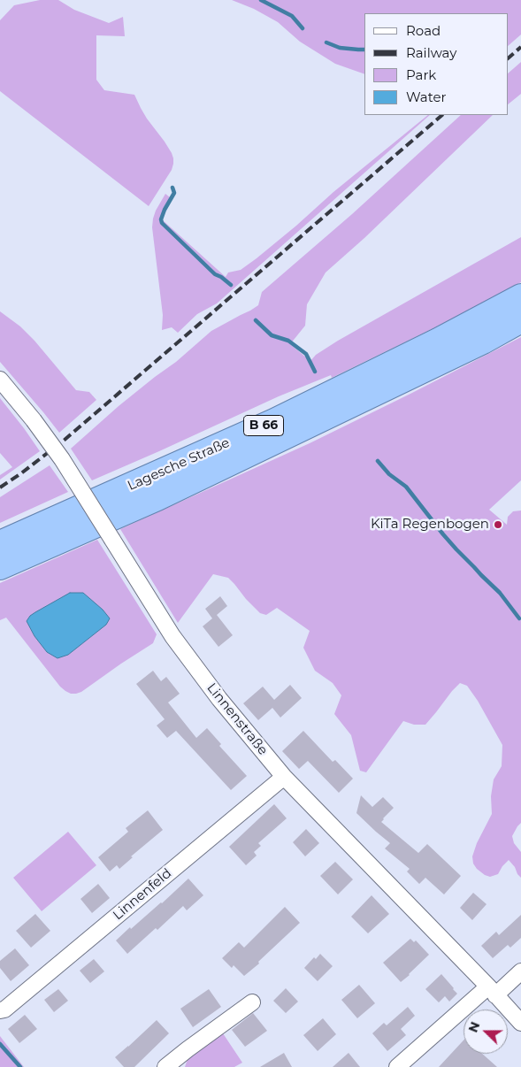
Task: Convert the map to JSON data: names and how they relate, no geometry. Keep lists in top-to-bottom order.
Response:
{
  "streets": {
    "highway": ["B 66", "Lagesche Straße"],
    "street": ["Linnenstraße", "Linnenfeld"]
  },
  "crossings": [
    ["Linnenstraße", "Linnenfeld"]
  ],
  "places": ["KiTa Regenbogen"],
  "legend": [
    "Road",
    "Railway",
    "Park",
    "Water"
  ],
  "north": "left"
}
